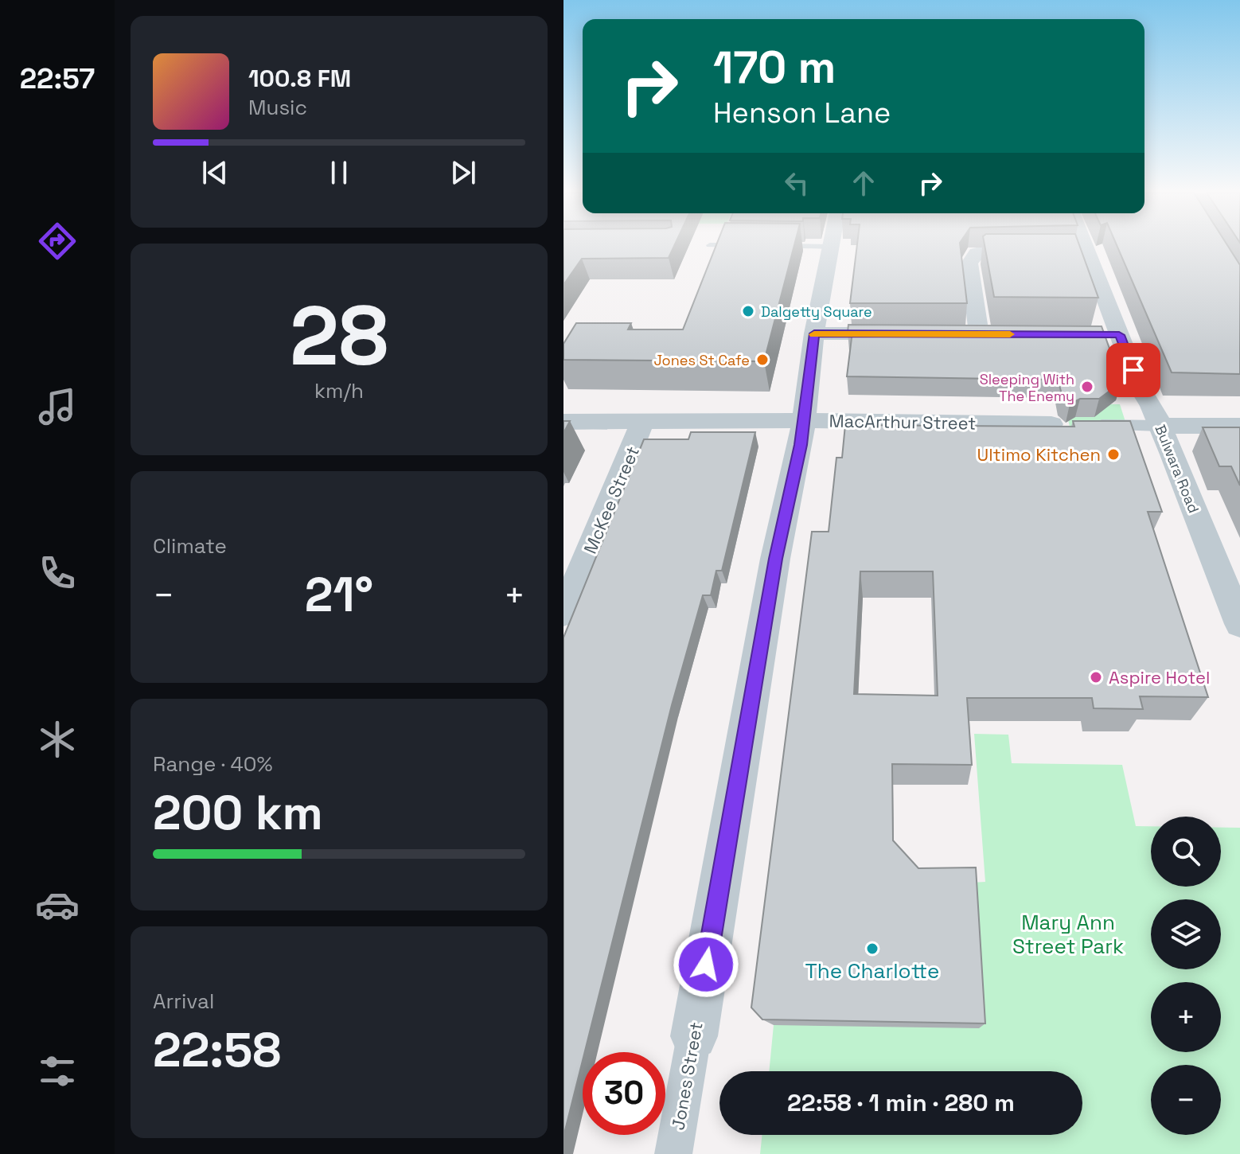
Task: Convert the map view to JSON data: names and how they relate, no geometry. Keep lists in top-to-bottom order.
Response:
{
  "streets": {
    "street": [
      "MacArthur Street",
      "Bulwara Road",
      "McKee Street",
      "Jones Street"
    ]
  },
  "crossings": [
    ["MacArthur Street", "McKee Street"],
    ["MacArthur Street", "Jones Street"]
  ],
  "parks": ["Mary Ann Street Park"],
  "places": [
    "Dalgetty Square",
    "Jones St Cafe",
    "Sleeping With The Enemy",
    "Ultimo Kitchen",
    "Aspire Hotel",
    "The Charlotte"
  ],
  "page": {
    "tabs": "22:57",
    "turn": ["170 m", "Henson Lane"],
    "song": ["100.8 FM", "Music"],
    "tile": [
      ["28", "km/h"],
      "Climate",
      ["Range · 40%", "200 km"],
      ["Arrival", "22:58"]
    ],
    "heat": ["−", "21°", "+"],
    "map_buttons": ["+", "−"],
    "limit": "30",
    "trip": "22:58 · 1 min · 280 m"
  }
}
